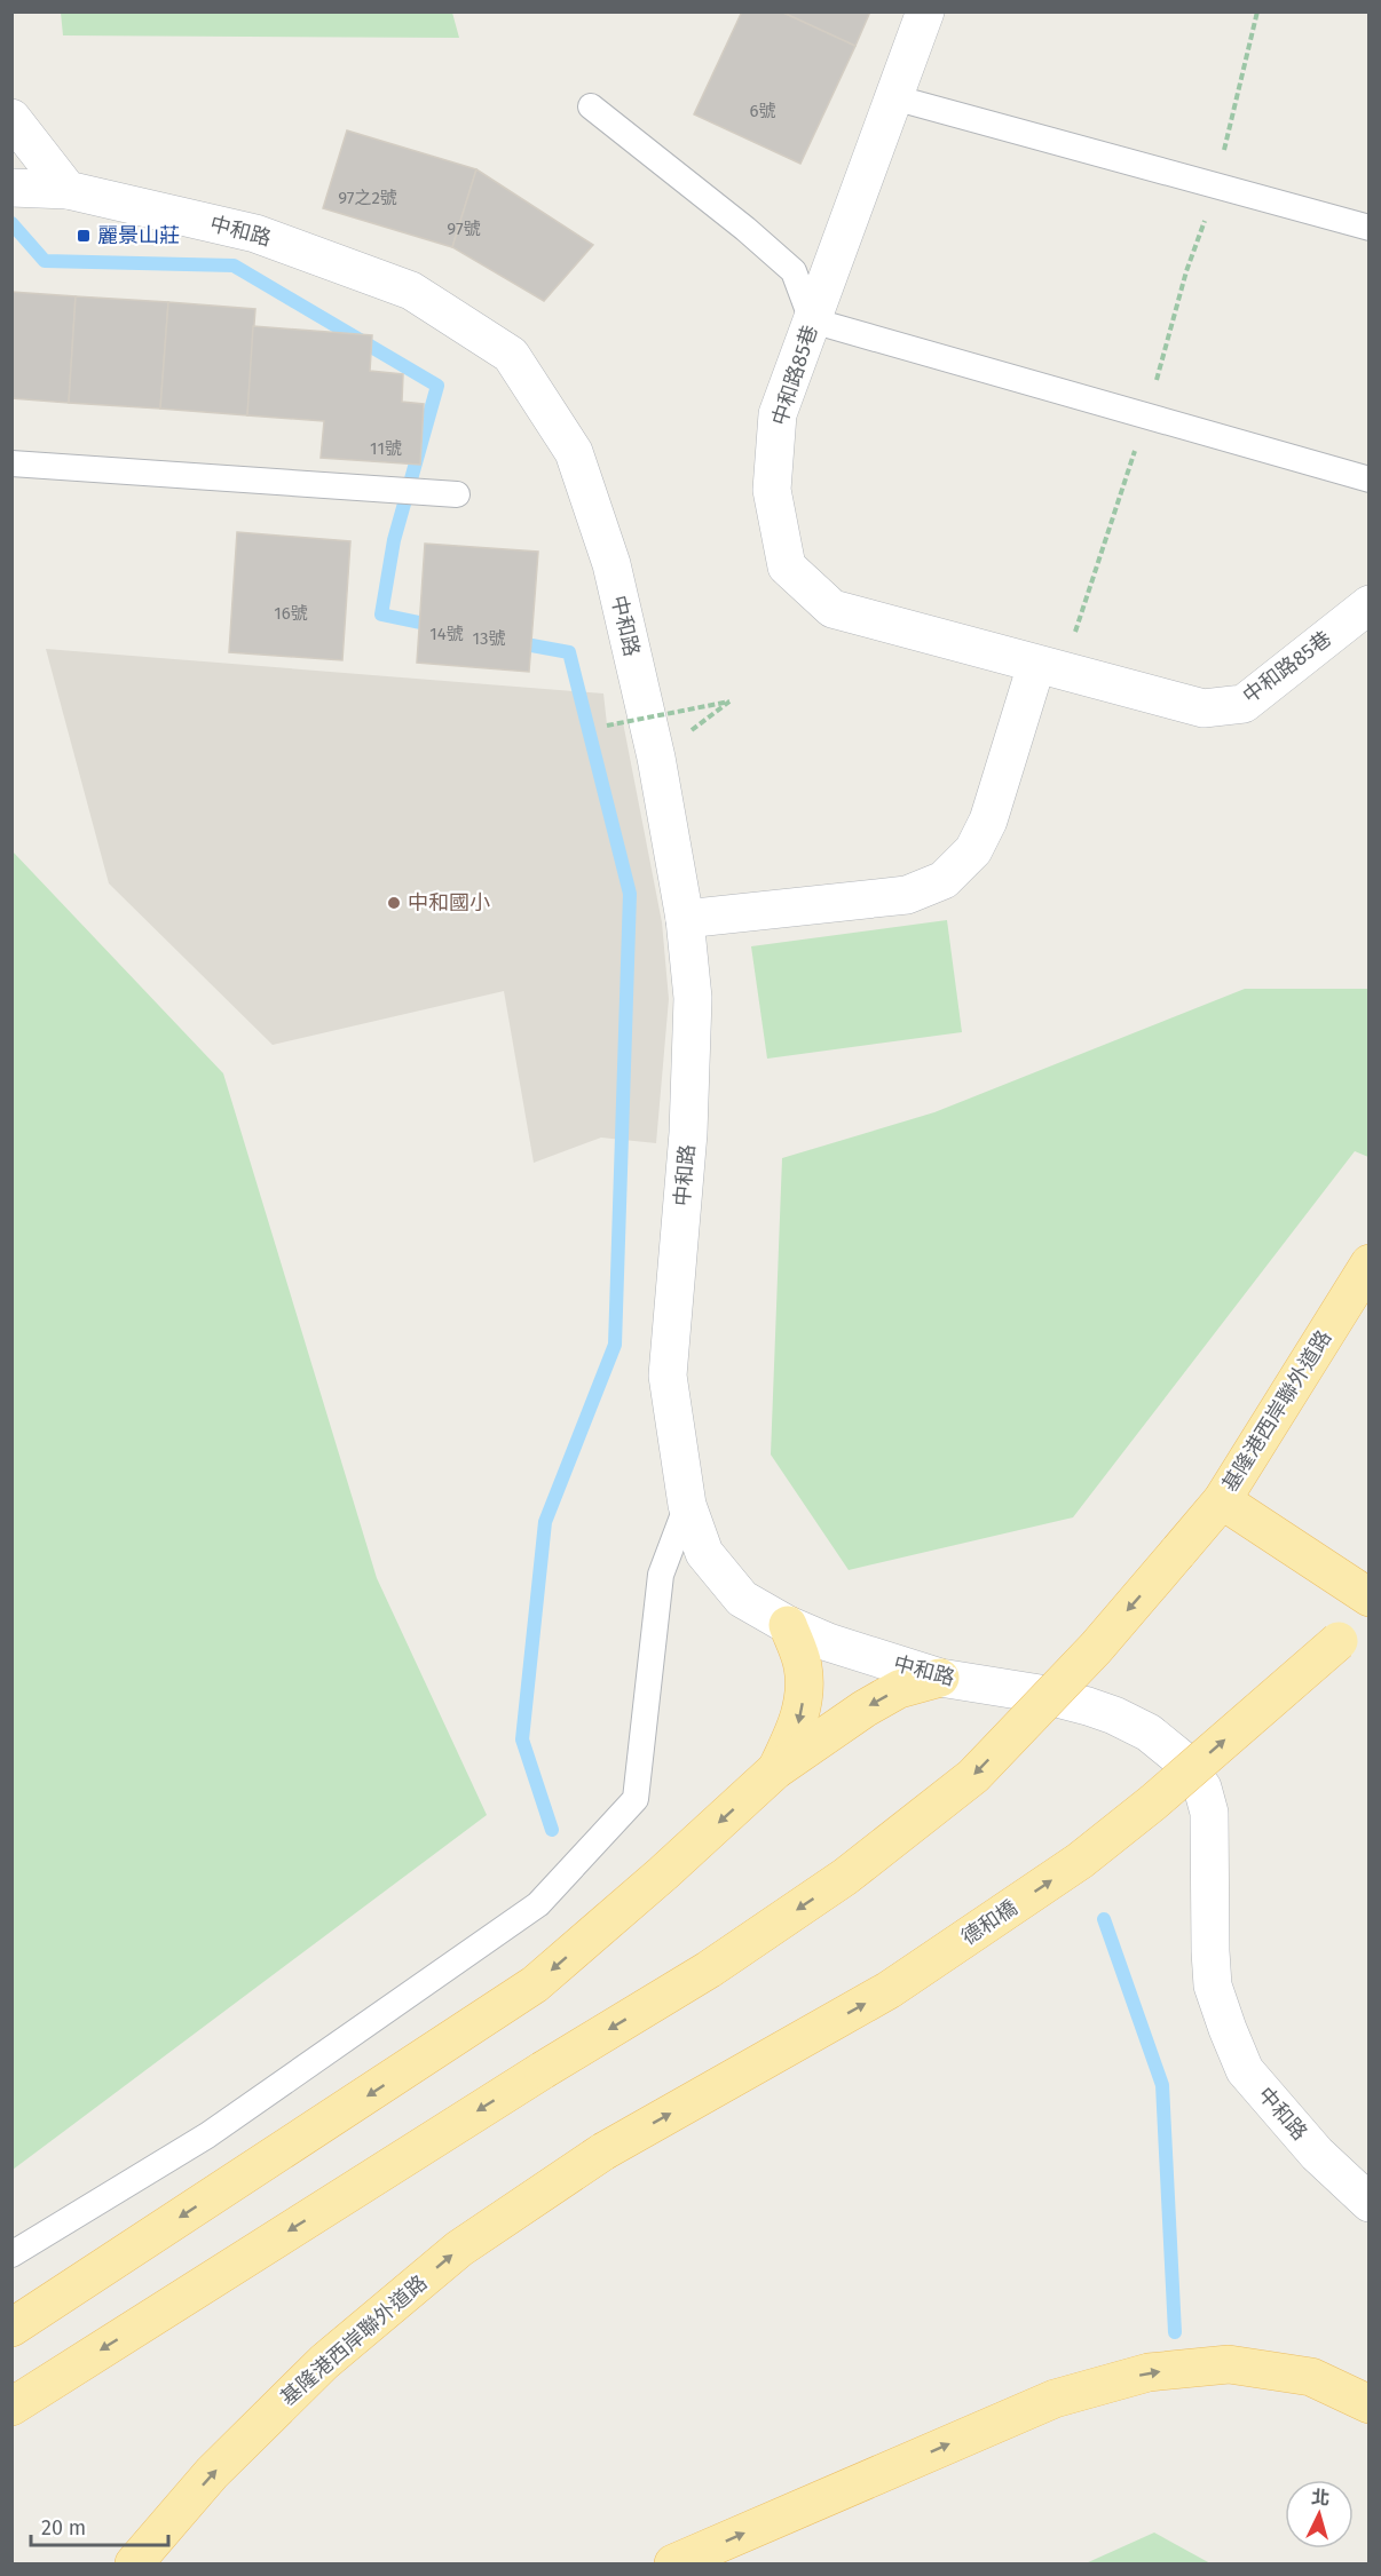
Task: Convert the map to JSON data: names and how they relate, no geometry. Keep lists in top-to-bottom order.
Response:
{
  "streets": {
    "main road": ["基隆港西岸聯外道路", "德和橋"],
    "street": ["中和路", "中和路85巷"]
  },
  "crossings": [
    ["基隆港西岸聯外道路", "德和橋"]
  ],
  "places": {
    "transit": ["麗景山莊"],
    "other": ["中和國小"]
  },
  "house_numbers": [
    "6號",
    "97之2號",
    "97號",
    "11號",
    "16號",
    "14號",
    "13號"
  ],
  "scale_bar": "20 m",
  "north": "top"
}
